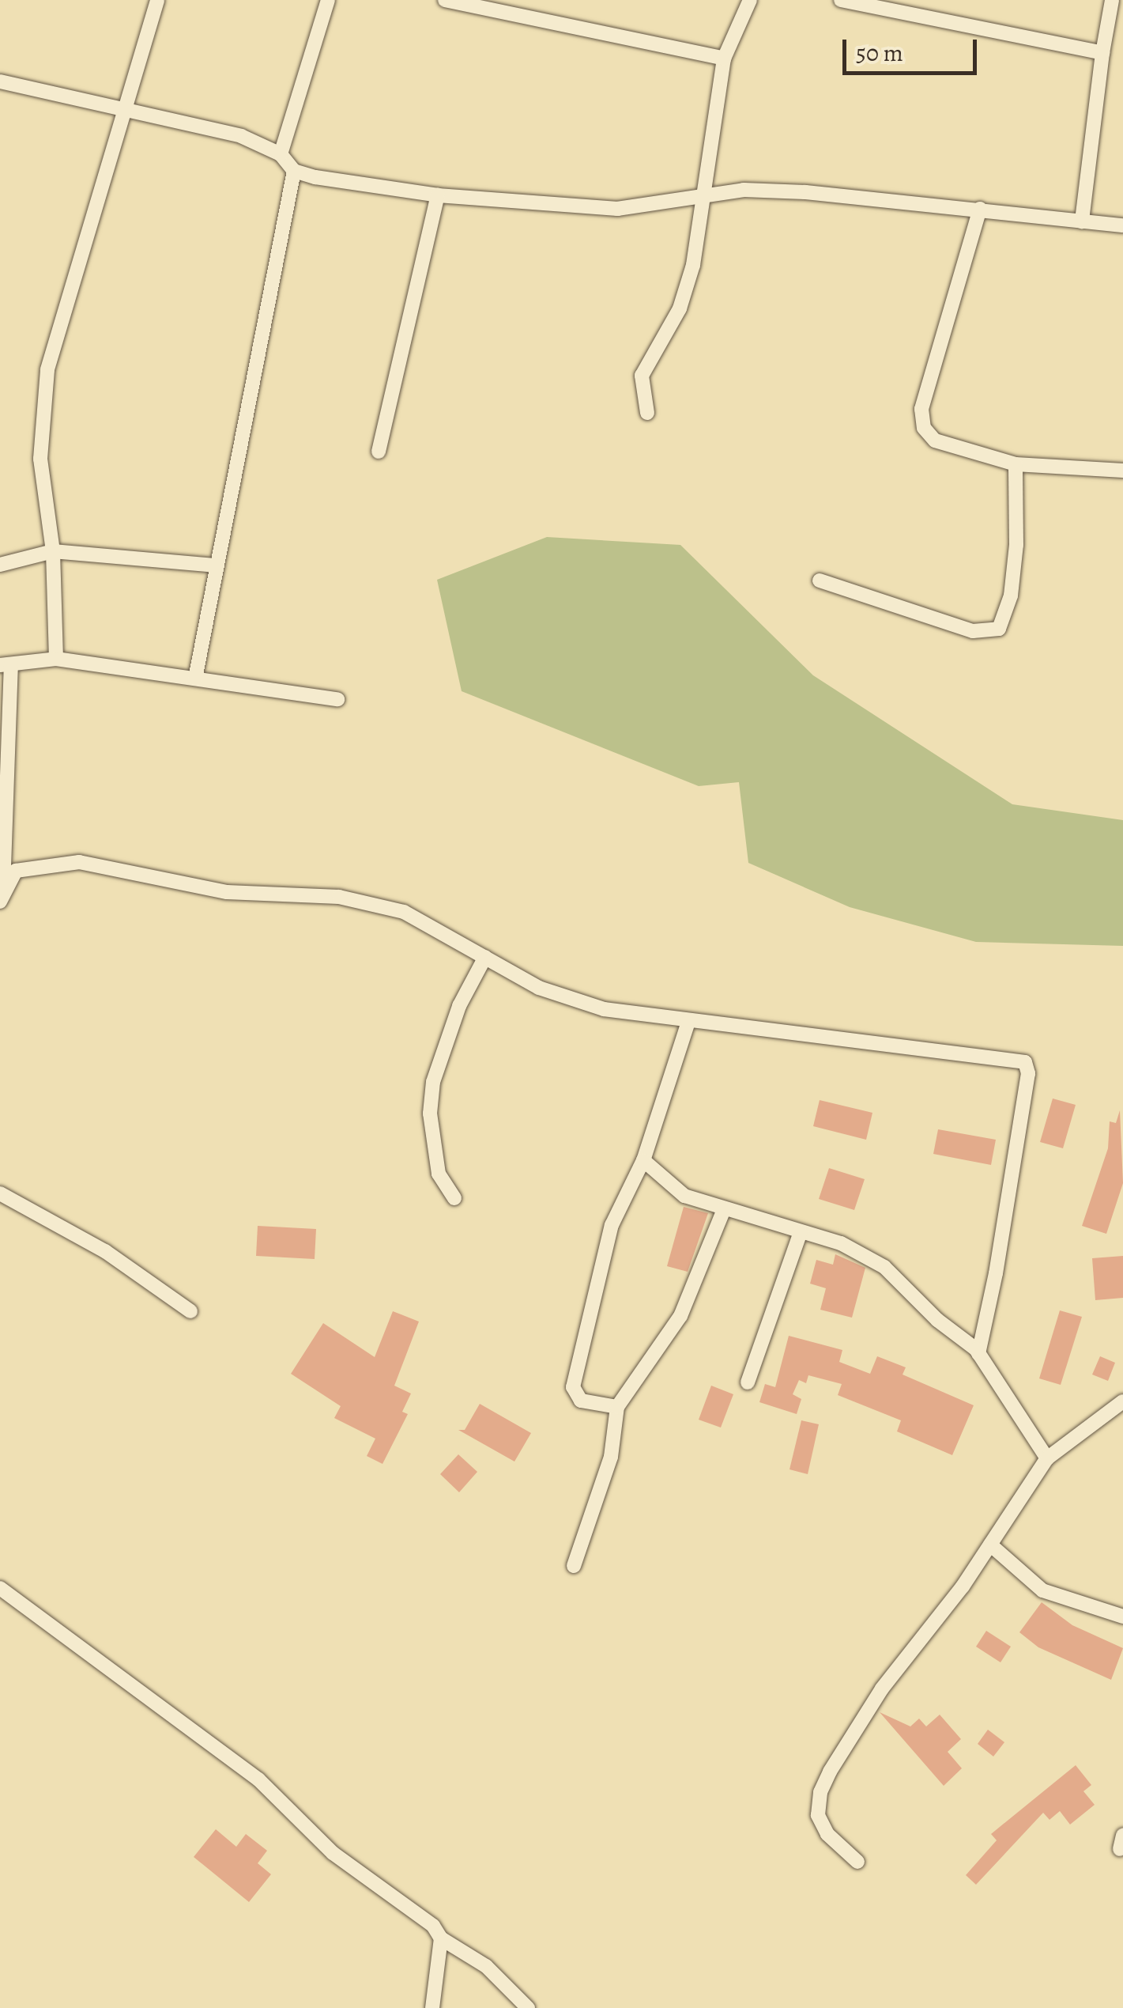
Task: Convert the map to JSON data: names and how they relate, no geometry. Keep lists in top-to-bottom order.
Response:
{
  "scale_bar": "50 m"
}
